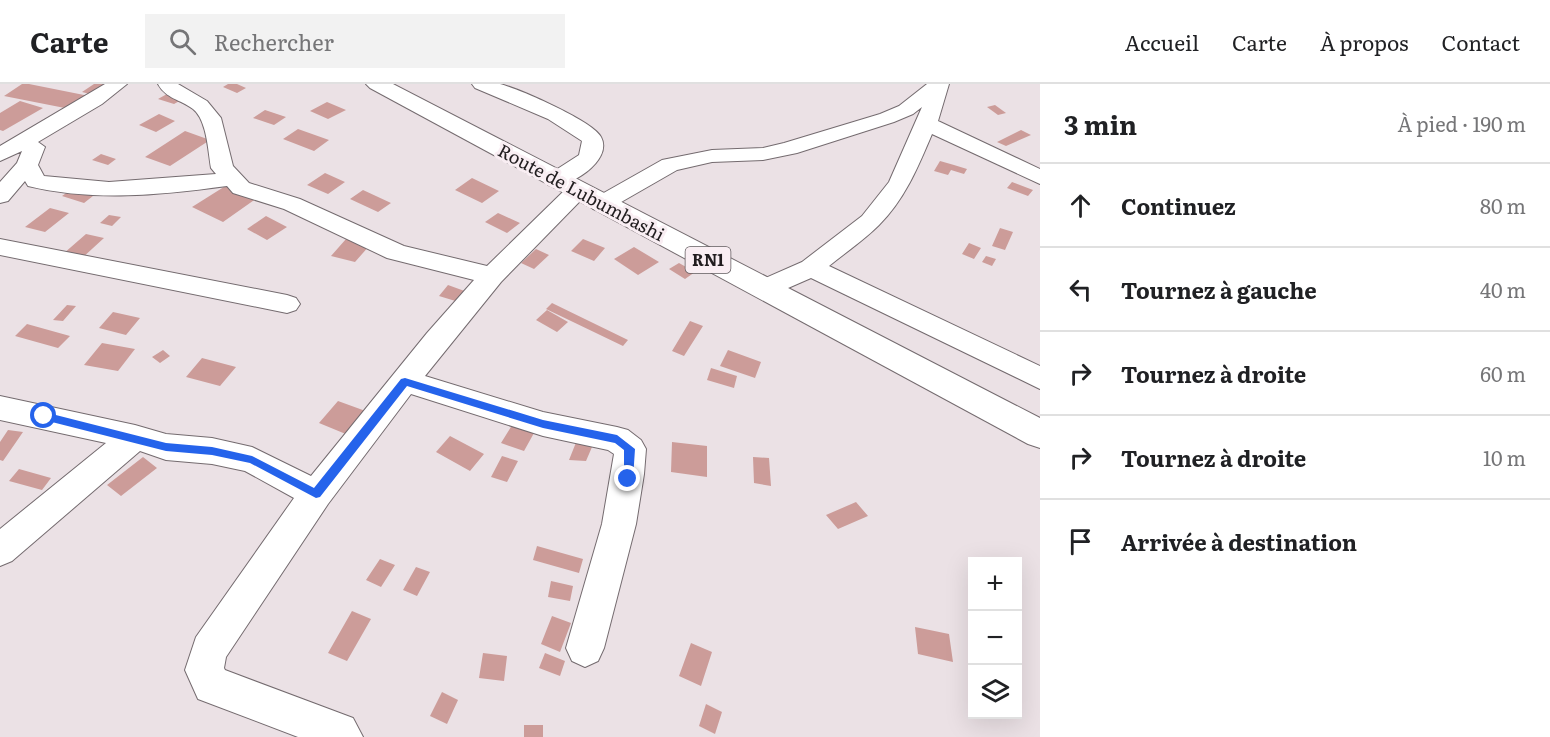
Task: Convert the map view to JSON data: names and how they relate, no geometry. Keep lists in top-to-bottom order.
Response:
{
  "streets": {
    "highway": ["Route de Lubumbashi", "RN1"]
  },
  "page": {
    "header": "Carte",
    "search": "Rechercher",
    "nav": [
      "Accueil",
      "Carte",
      "À propos",
      "Contact"
    ],
    "heading": ["3 min", "À pied · 190 m"],
    "list": [
      ["Continuez", "80 m"],
      ["Tournez à gauche", "40 m"],
      ["Tournez à droite", "60 m"],
      ["Tournez à droite", "10 m"],
      "Arrivée à destination"
    ],
    "map_buttons": ["+", "−"]
  }
}
